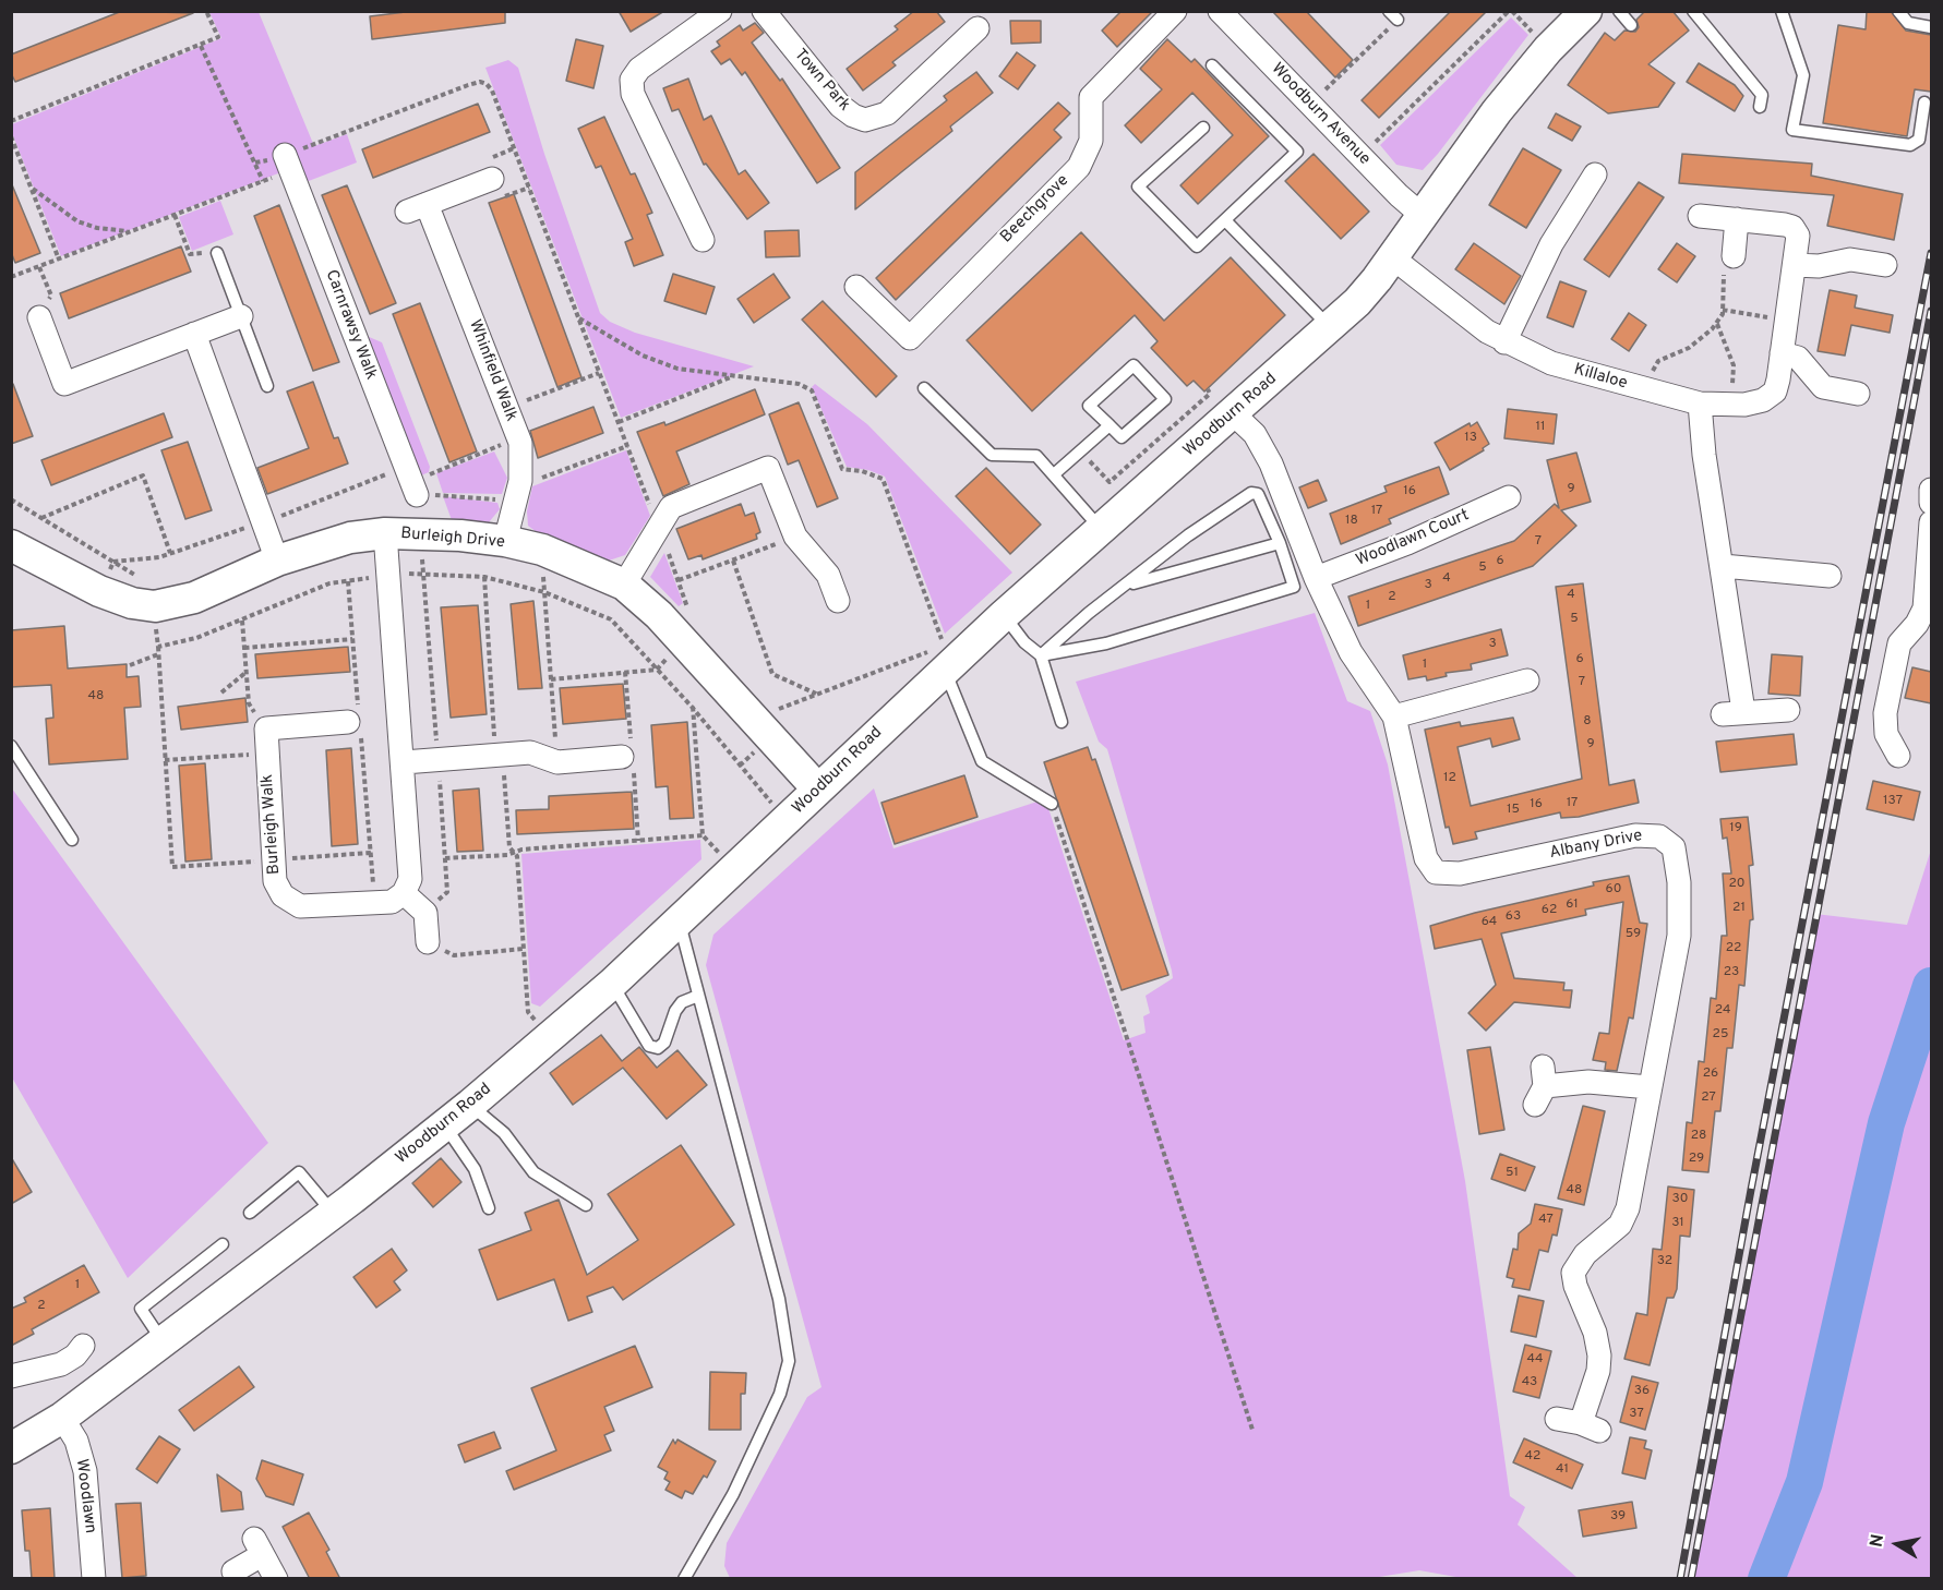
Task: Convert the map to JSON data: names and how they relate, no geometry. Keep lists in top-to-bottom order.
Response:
{
  "streets": {
    "street": [
      "Town Park",
      "Woodburn Avenue",
      "Beechgrove",
      "Carnrawsy Walk",
      "Whinfield Walk",
      "Killaloe",
      "Woodburn Road",
      "Burleigh Drive",
      "Woodlawn Court",
      "Burleigh Walk",
      "Albany Drive",
      "Woodlawn"
    ]
  },
  "crossings": [
    ["Woodburn Avenue", "Woodburn Road"],
    ["Whinfield Walk", "Burleigh Drive"],
    ["Killaloe", "Woodburn Road"],
    ["Woodburn Road", "Burleigh Drive"],
    ["Woodburn Road", "Albany Drive"],
    ["Woodburn Road", "Woodlawn"],
    ["Woodlawn Court", "Albany Drive"]
  ],
  "house_numbers": [
    "11",
    "13",
    "9",
    "16",
    "17",
    "18",
    "7",
    "6",
    "5",
    "4",
    "3",
    "4",
    "2",
    "1",
    "5",
    "3",
    "6",
    "1",
    "7",
    "48",
    "8",
    "9",
    "12",
    "137",
    "17",
    "16",
    "15",
    "19",
    "20",
    "60",
    "61",
    "21",
    "62",
    "63",
    "64",
    "59",
    "22",
    "23",
    "24",
    "25",
    "26",
    "27",
    "28",
    "29",
    "51",
    "48",
    "30",
    "47",
    "31",
    "32",
    "1",
    "2",
    "44",
    "43",
    "36",
    "37",
    "42",
    "41",
    "39"
  ],
  "north": "left"
}
